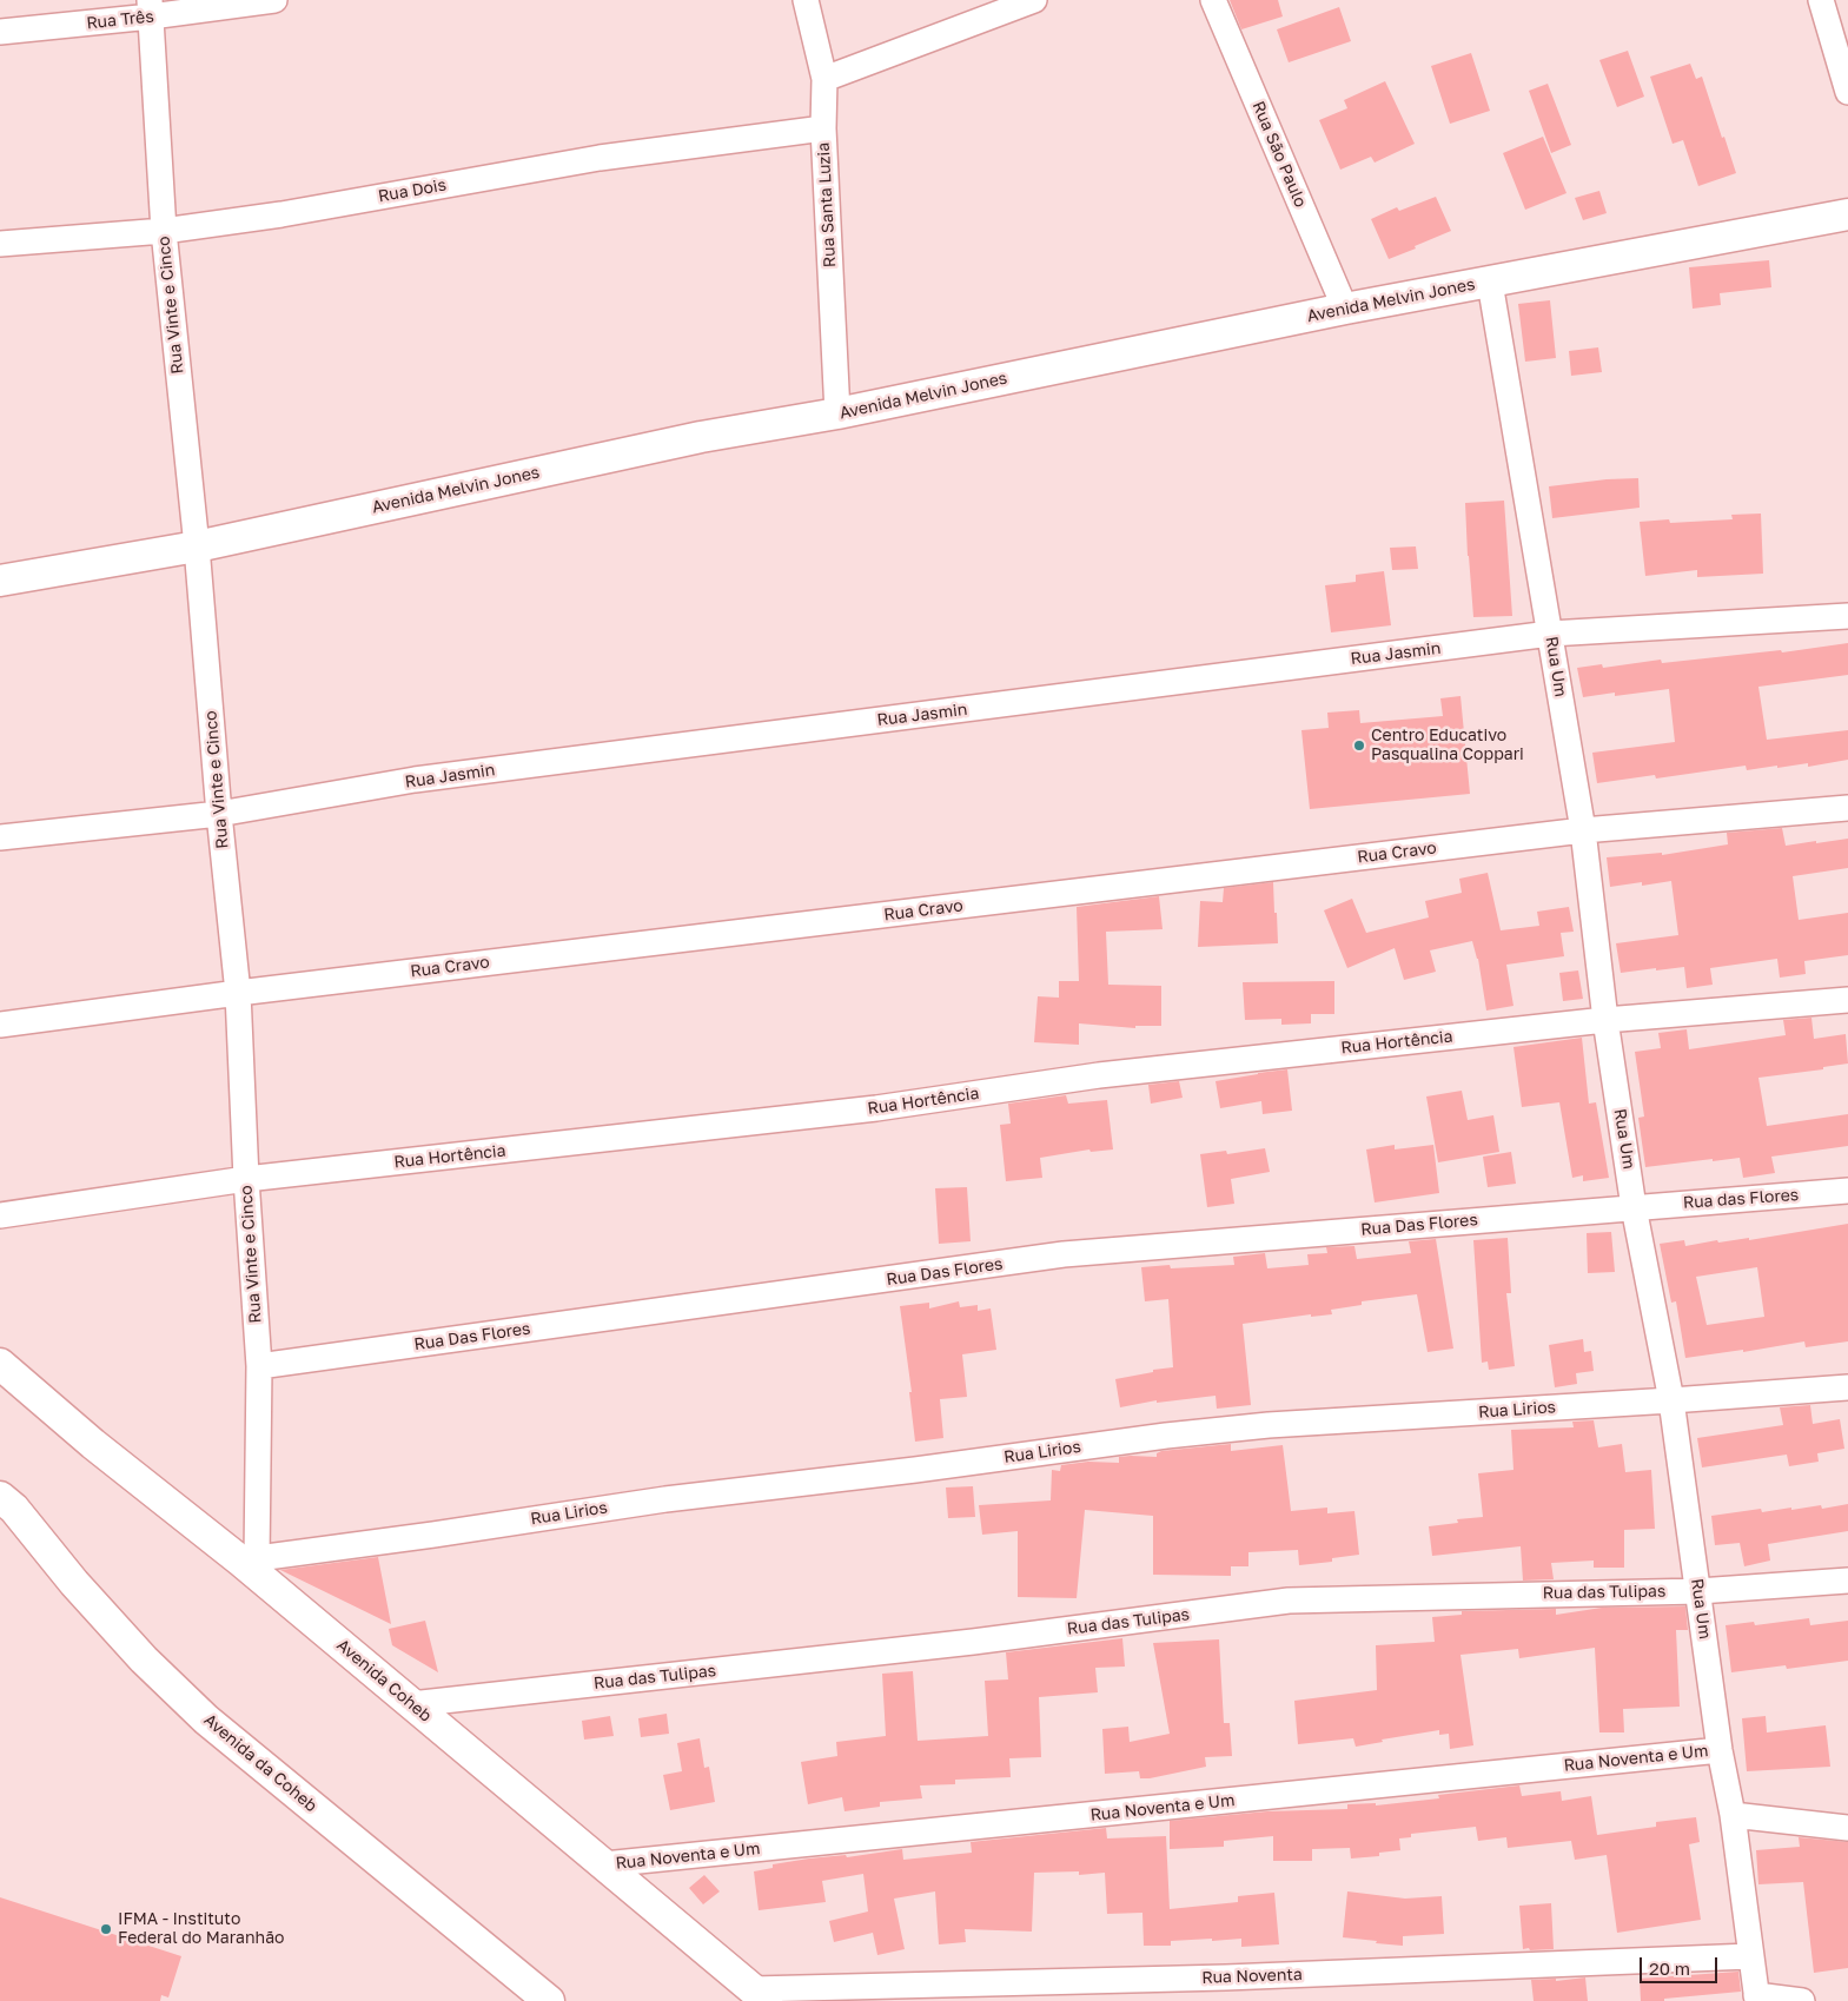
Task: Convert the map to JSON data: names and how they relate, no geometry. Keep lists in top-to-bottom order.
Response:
{
  "streets": {
    "main road": ["Avenida Melvin Jones", "Avenida Coheb", "Avenida da Coheb"],
    "street": [
      "Rua Três",
      "Rua São Paulo",
      "Rua Dois",
      "Rua Santa Luzia",
      "Rua Vinte e Cinco",
      "Rua Jasmin",
      "Rua Um",
      "Rua Cravo",
      "Rua Hortência",
      "Rua das Flores",
      "Rua Das Flores",
      "Rua Lirios",
      "Rua das Tulipas",
      "Rua Noventa e Um",
      "Rua Noventa"
    ]
  },
  "crossings": [
    ["Rua Três", "Rua Vinte e Cinco"],
    ["Rua São Paulo", "Avenida Melvin Jones"],
    ["Rua Dois", "Rua Santa Luzia"],
    ["Rua Dois", "Rua Vinte e Cinco"],
    ["Rua Santa Luzia", "Avenida Melvin Jones"],
    ["Avenida Melvin Jones", "Rua Vinte e Cinco"],
    ["Avenida Melvin Jones", "Rua Um"],
    ["Rua Vinte e Cinco", "Rua Jasmin"],
    ["Rua Vinte e Cinco", "Rua Cravo"],
    ["Rua Vinte e Cinco", "Rua Hortência"],
    ["Rua Vinte e Cinco", "Rua Das Flores"],
    ["Rua Vinte e Cinco", "Rua Lirios"],
    ["Rua Vinte e Cinco", "Avenida Coheb"],
    ["Rua Jasmin", "Rua Um"],
    ["Rua Um", "Rua Cravo"],
    ["Rua Um", "Rua Hortência"],
    ["Rua Um", "Rua das Flores"],
    ["Rua Um", "Rua Das Flores"],
    ["Rua Um", "Rua Lirios"],
    ["Rua Um", "Rua das Tulipas"],
    ["Rua Um", "Rua Noventa e Um"],
    ["Rua Um", "Rua Noventa"],
    ["Rua das Flores", "Rua Das Flores"],
    ["Rua Lirios", "Avenida Coheb"],
    ["Rua das Tulipas", "Avenida Coheb"],
    ["Avenida Coheb", "Rua Noventa e Um"],
    ["Avenida Coheb", "Rua Noventa"]
  ],
  "places": ["Centro Educativo Pasqualina Coppari", "IFMA - Instituto Federal do Maranhão"],
  "scale_bar": "20 m"
}
